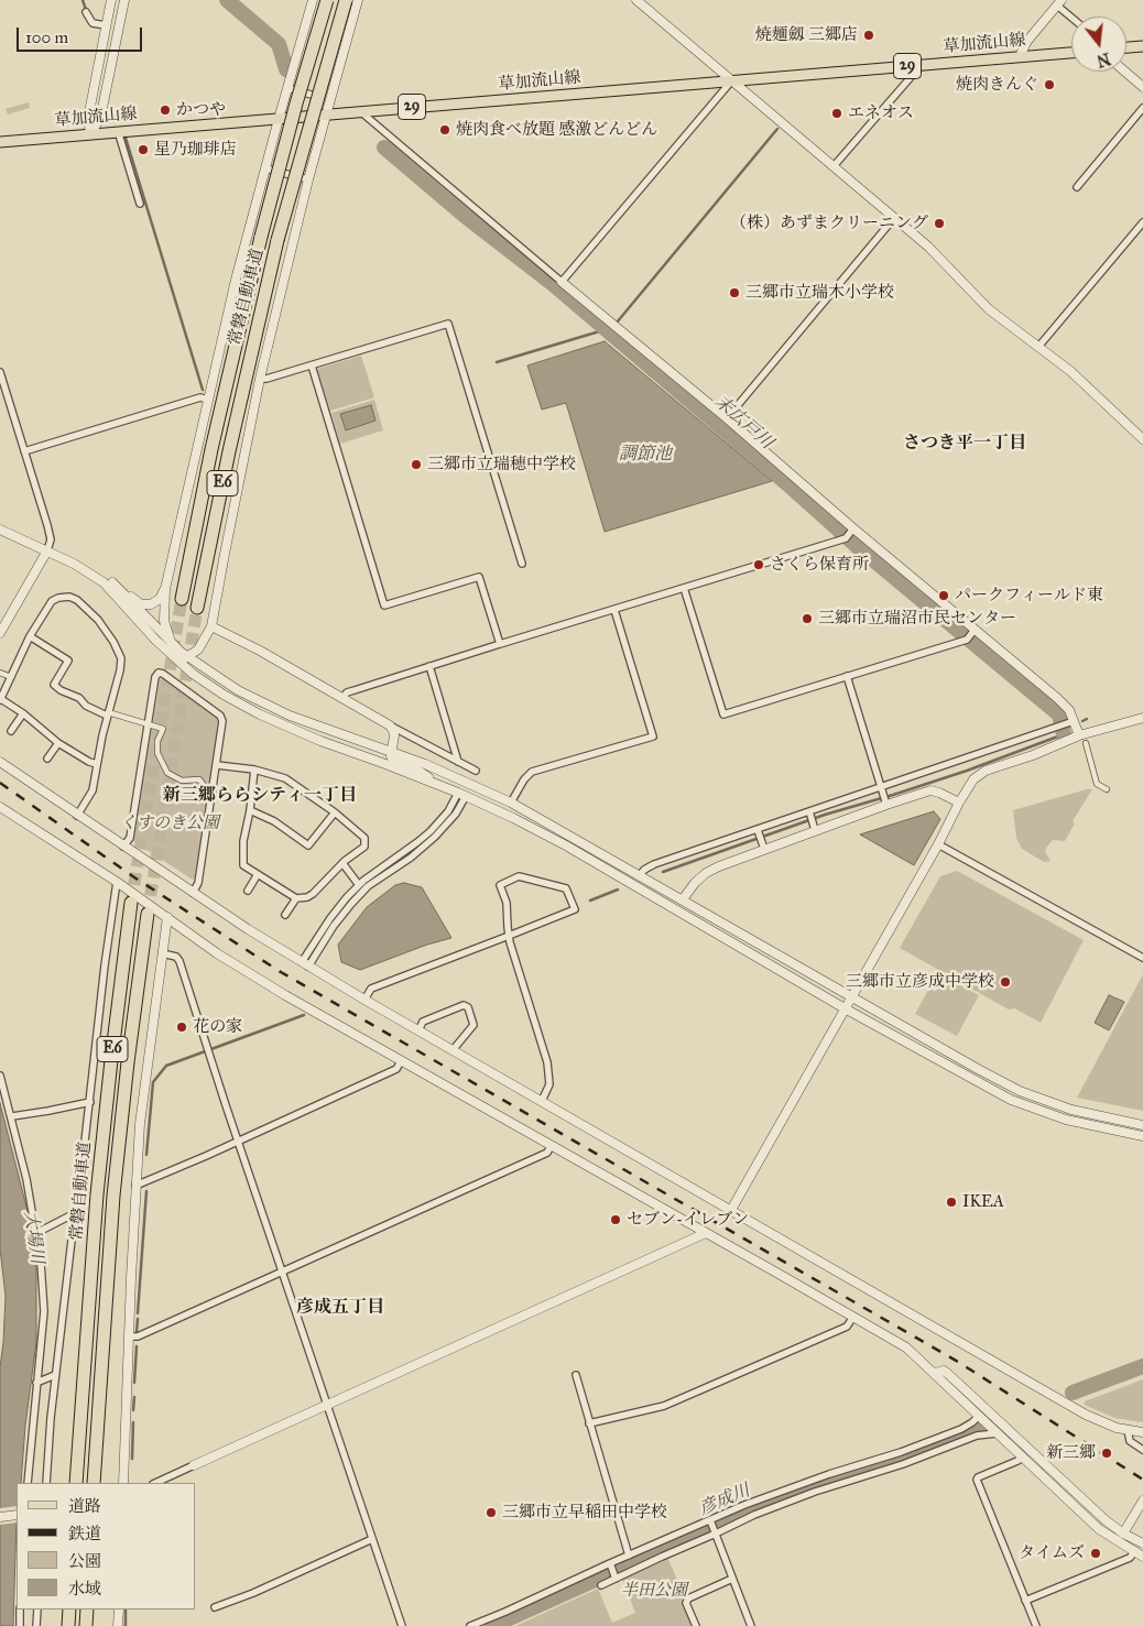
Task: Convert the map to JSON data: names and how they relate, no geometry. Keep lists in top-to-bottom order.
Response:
{
  "streets": {
    "highway": ["常磐自動車道", "E6"],
    "main road": ["草加流山線", "29"]
  },
  "districts": ["さつき平一丁目", "新三郷ららシティ一丁目", "彦成五丁目"],
  "water": [
    "末広戸川",
    "調節池",
    "大場川",
    "彦成川"
  ],
  "parks": ["くすのき公園", "半田公園"],
  "places": [
    "焼麺劔 三郷店",
    "焼肉きんぐ",
    "かつや",
    "エネオス",
    "焼肉食べ放題 感激どんどん",
    "星乃珈琲店",
    "（株）あずまクリーニング",
    "三郷市立瑞木小学校",
    "三郷市立瑞穂中学校",
    "さくら保育所",
    "パークフィールド東",
    "三郷市立瑞沼市民センター",
    "三郷市立彦成中学校",
    "花の家",
    "IKEA",
    "セブン-イレブン",
    "新三郷",
    "三郷市立早稲田中学校",
    "タイムズ"
  ],
  "legend": [
    "道路",
    "鉄道",
    "公園",
    "水域"
  ],
  "scale_bar": "100 m",
  "north": "bottom"
}
